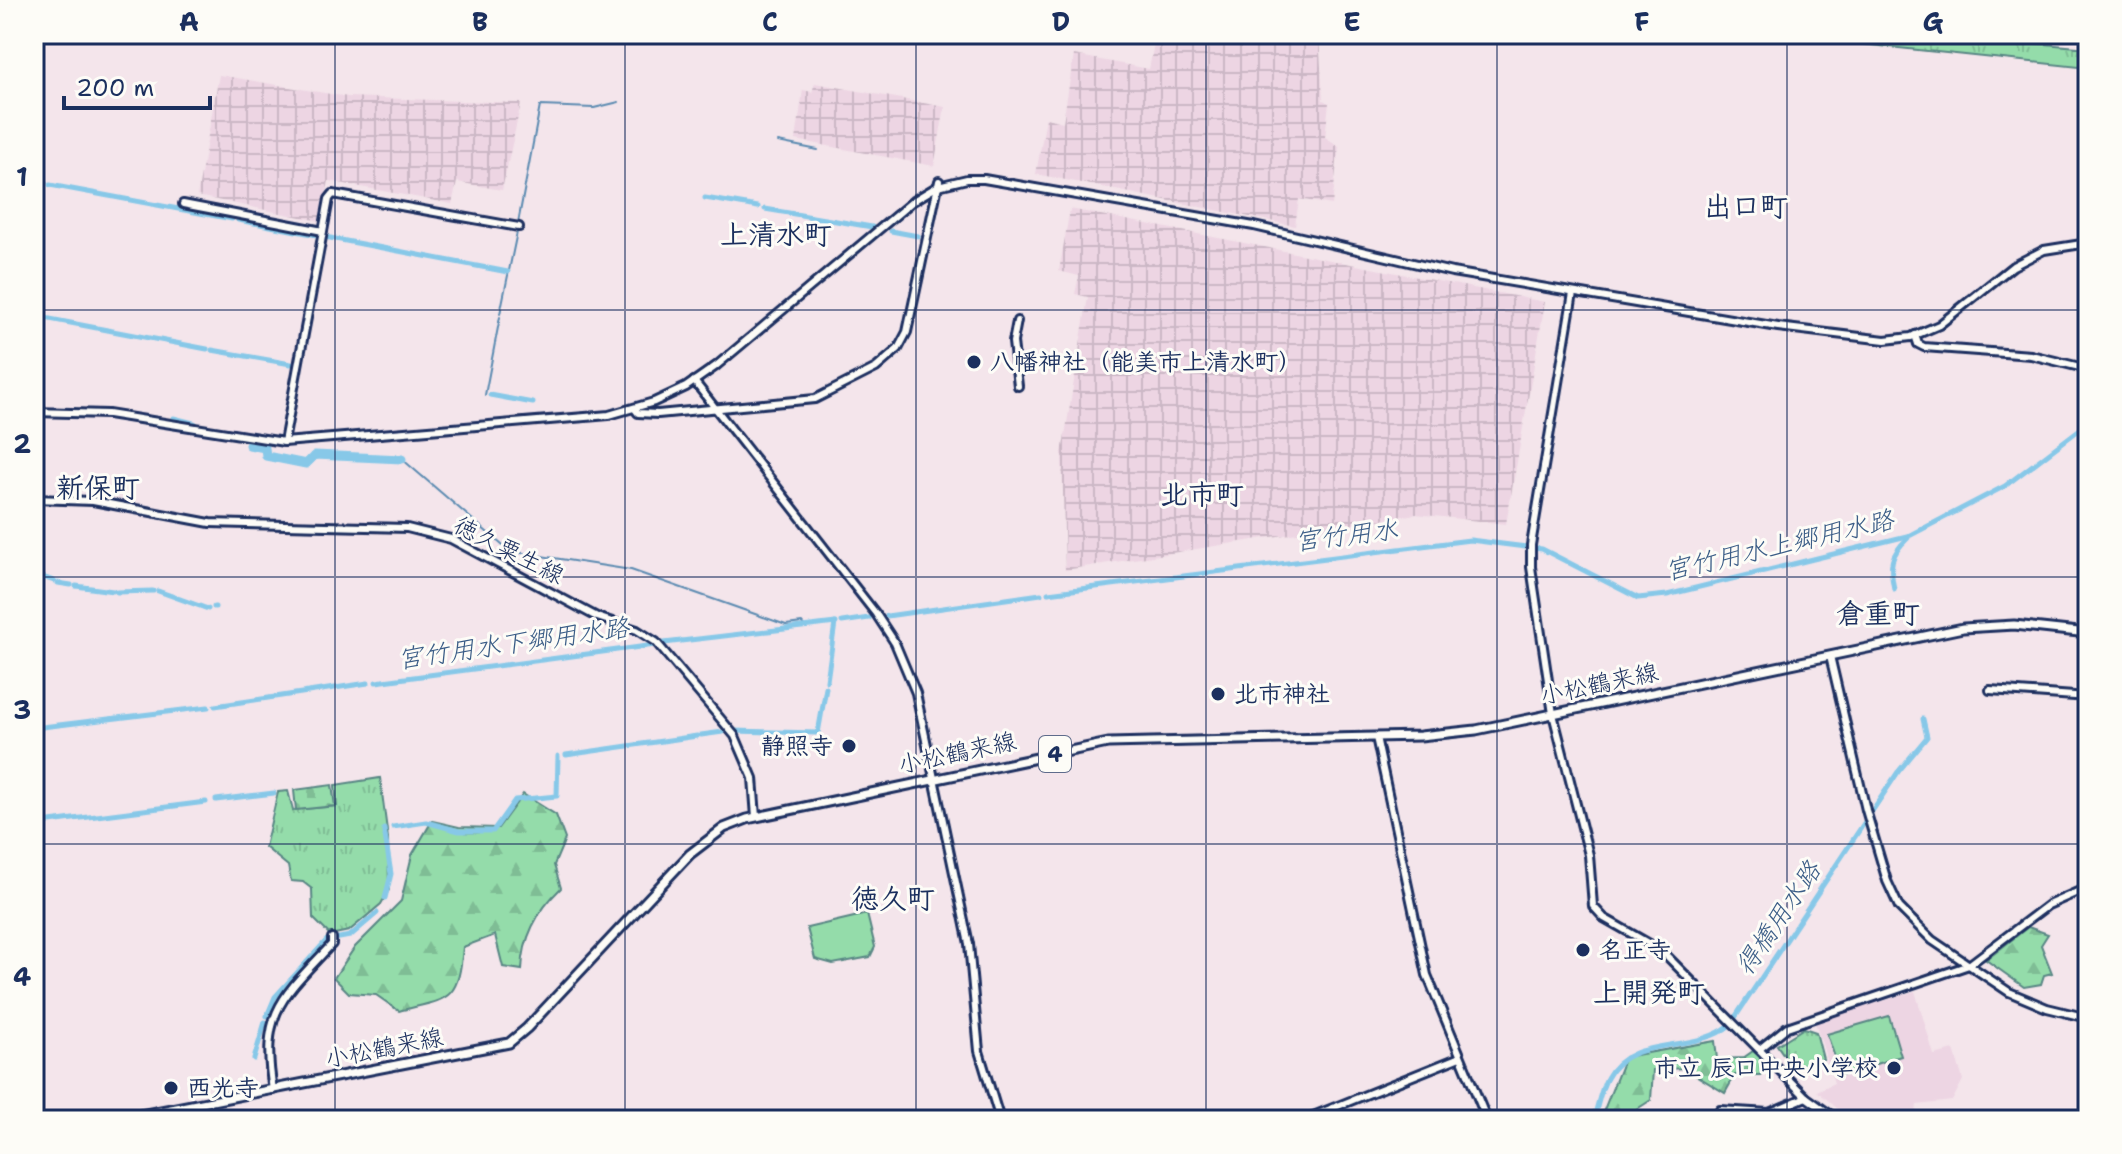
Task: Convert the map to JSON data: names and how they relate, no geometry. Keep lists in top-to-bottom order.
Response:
{
  "streets": {
    "main road": ["小松鶴来線", "4"],
    "street": ["徳久粟生線"]
  },
  "crossings": [
    ["徳久粟生線", "小松鶴来線"]
  ],
  "districts": [
    "出口町",
    "上清水町",
    "新保町",
    "北市町",
    "倉重町",
    "徳久町",
    "上開発町"
  ],
  "water": [
    "宮竹用水",
    "宮竹用水上郷用水路",
    "宮竹用水下郷用水路",
    "得橋用水路"
  ],
  "places": [
    "八幡神社（能美市上清水町）",
    "北市神社",
    "静照寺",
    "名正寺",
    "市立 辰口中央小学校",
    "西光寺"
  ],
  "scale_bar": "200 m",
  "grid": {
    "columns": [
      "A",
      "B",
      "C",
      "D",
      "E",
      "F",
      "G"
    ],
    "rows": [
      "1",
      "2",
      "3",
      "4"
    ]
  }
}
